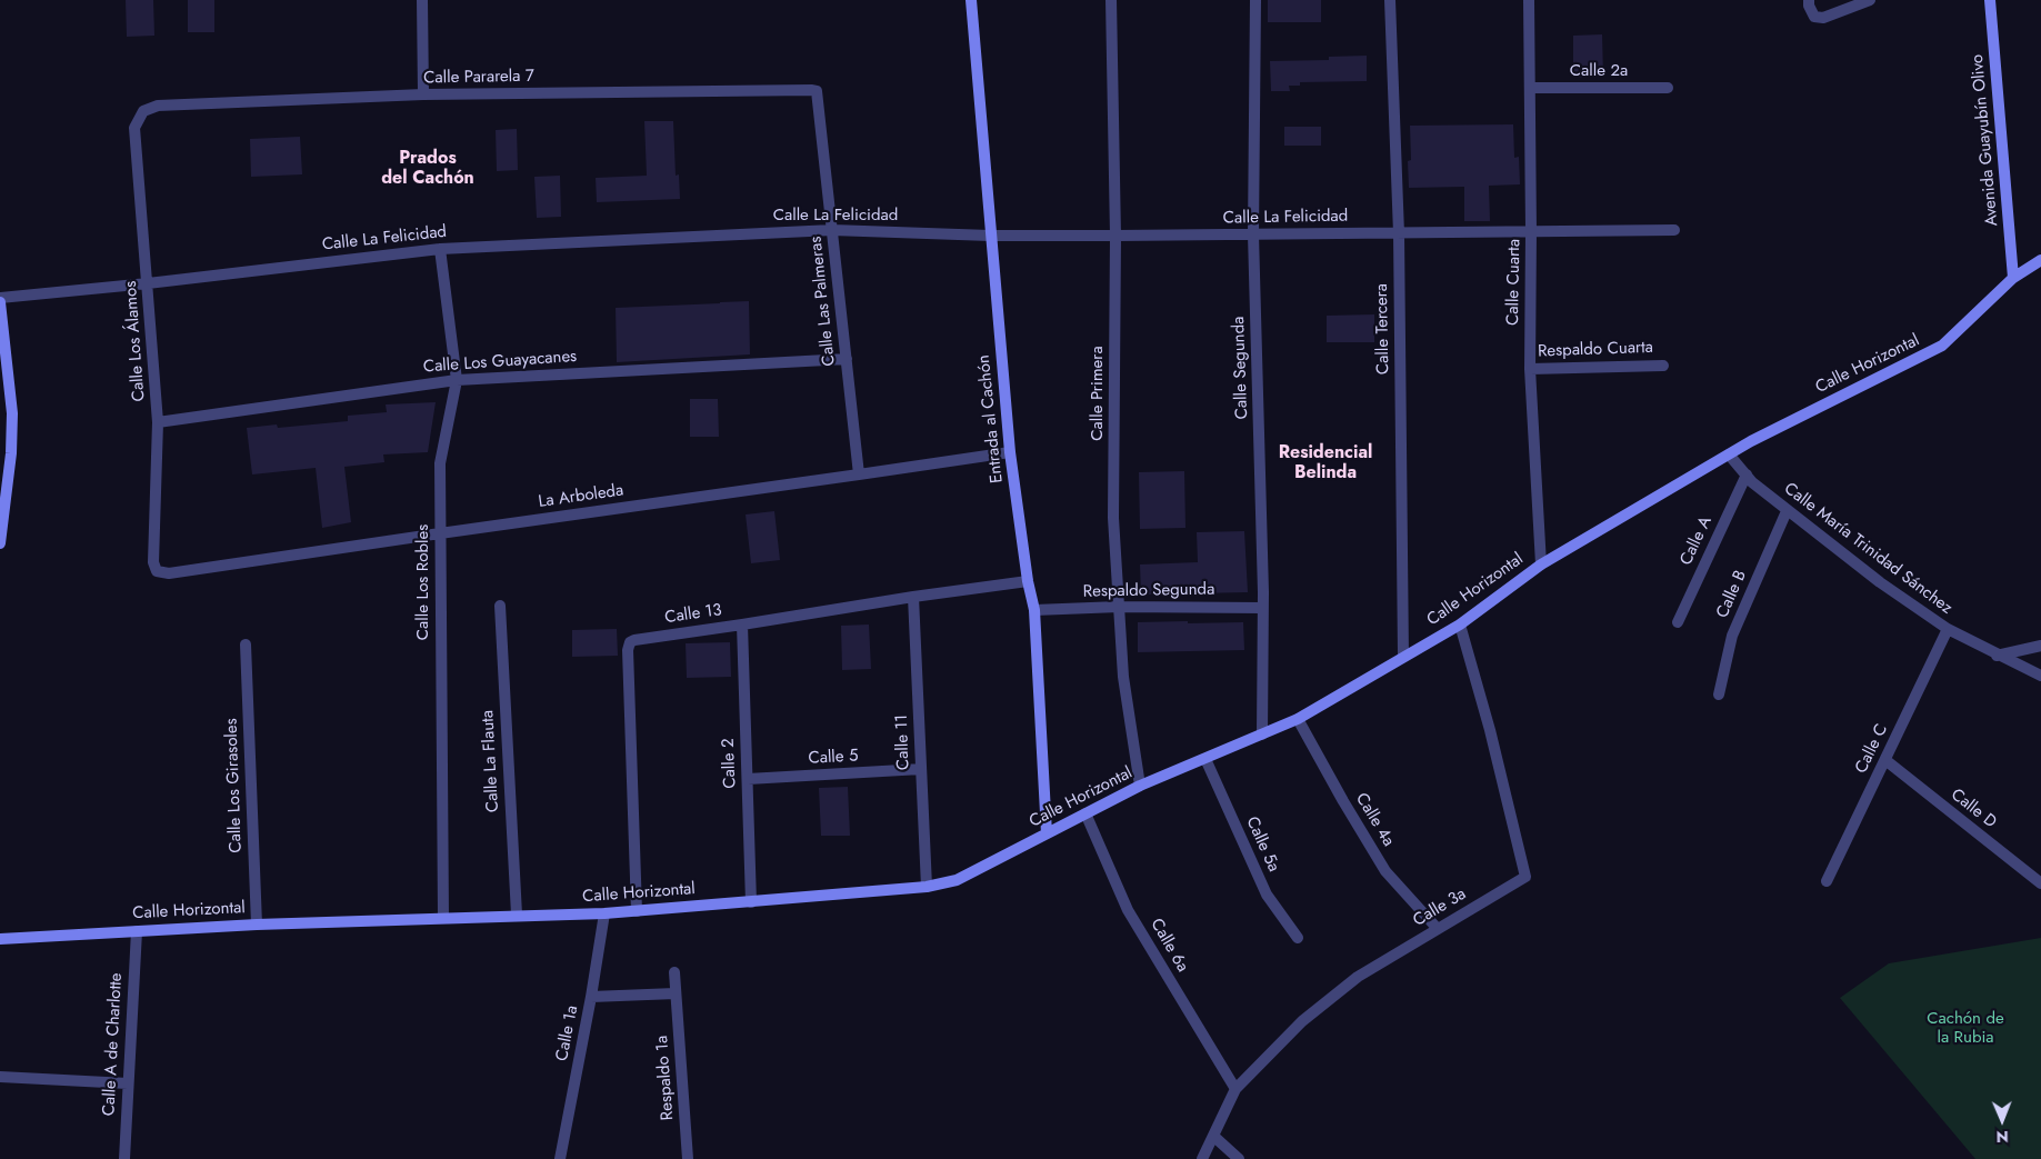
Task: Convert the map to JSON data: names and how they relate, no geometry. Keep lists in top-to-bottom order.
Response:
{
  "streets": {
    "main road": ["Avenida Guayubín Olivo", "Calle Horizontal", "Entrada al Cachón"],
    "street": [
      "Calle 2a",
      "Calle Pararela 7",
      "Calle La Felicidad",
      "Calle Cuarta",
      "Calle Las Palmeras",
      "Calle Tercera",
      "Calle Los Álamos",
      "Respaldo Cuarta",
      "Calle Los Guayacanes",
      "Calle Segunda",
      "Calle Primera",
      "La Arboleda",
      "Calle A",
      "Calle María Trinidad Sánchez",
      "Calle Los Robles",
      "Respaldo Segunda",
      "Calle B",
      "Calle 13",
      "Calle 11",
      "Calle C",
      "Calle 5",
      "Calle La Flauta",
      "Calle 2",
      "Calle Los Girasoles",
      "Calle D",
      "Calle 4a",
      "Calle 5a",
      "Calle 3a",
      "Calle 6a",
      "Calle 1a",
      "Calle A de Charlotte",
      "Respaldo 1a"
    ]
  },
  "crossings": [
    ["Calle 2a", "Calle Cuarta"],
    ["Calle Pararela 7", "Calle Las Palmeras"],
    ["Calle Pararela 7", "Calle Los Álamos"],
    ["Avenida Guayubín Olivo", "Calle Horizontal"],
    ["Calle La Felicidad", "Calle Cuarta"],
    ["Calle La Felicidad", "Calle Las Palmeras"],
    ["Calle La Felicidad", "Calle Tercera"],
    ["Calle La Felicidad", "Calle Los Álamos"],
    ["Calle La Felicidad", "Calle Segunda"],
    ["Calle La Felicidad", "Calle Primera"],
    ["Calle La Felicidad", "Entrada al Cachón"],
    ["Calle La Felicidad", "Calle Los Robles"],
    ["Calle Cuarta", "Respaldo Cuarta"],
    ["Calle Cuarta", "Calle Horizontal"],
    ["Calle Las Palmeras", "Calle Los Guayacanes"],
    ["Calle Las Palmeras", "La Arboleda"],
    ["Calle Tercera", "Calle Horizontal"],
    ["Calle Los Álamos", "Calle Los Guayacanes"],
    ["Calle Los Álamos", "La Arboleda"],
    ["Calle Los Guayacanes", "Calle Los Robles"],
    ["Calle Horizontal", "Calle Segunda"],
    ["Calle Horizontal", "Calle Primera"],
    ["Calle Horizontal", "Entrada al Cachón"],
    ["Calle Horizontal", "Calle María Trinidad Sánchez"],
    ["Calle Horizontal", "Calle Los Robles"],
    ["Calle Horizontal", "Calle 13"],
    ["Calle Horizontal", "Calle 11"],
    ["Calle Horizontal", "Calle La Flauta"],
    ["Calle Horizontal", "Calle 2"],
    ["Calle Horizontal", "Calle Los Girasoles"],
    ["Calle Horizontal", "Calle 4a"],
    ["Calle Horizontal", "Calle 5a"],
    ["Calle Horizontal", "Calle 3a"],
    ["Calle Horizontal", "Calle 6a"],
    ["Calle Horizontal", "Calle 1a"],
    ["Calle Horizontal", "Calle A de Charlotte"],
    ["Calle Segunda", "Respaldo Segunda"],
    ["Calle Primera", "Respaldo Segunda"],
    ["Entrada al Cachón", "La Arboleda"],
    ["Entrada al Cachón", "Respaldo Segunda"],
    ["Entrada al Cachón", "Calle 13"],
    ["La Arboleda", "Calle Los Robles"],
    ["Calle A", "Calle María Trinidad Sánchez"],
    ["Calle María Trinidad Sánchez", "Calle B"],
    ["Calle María Trinidad Sánchez", "Calle C"],
    ["Calle 13", "Calle 11"],
    ["Calle 13", "Calle 2"],
    ["Calle 11", "Calle 5"],
    ["Calle C", "Calle D"],
    ["Calle 5", "Calle 2"],
    ["Calle 4a", "Calle 3a"],
    ["Calle 3a", "Calle 6a"]
  ],
  "districts": ["Prados del Cachón", "Residencial Belinda"],
  "parks": ["Cachón de la Rubia"],
  "north": "bottom"
}
